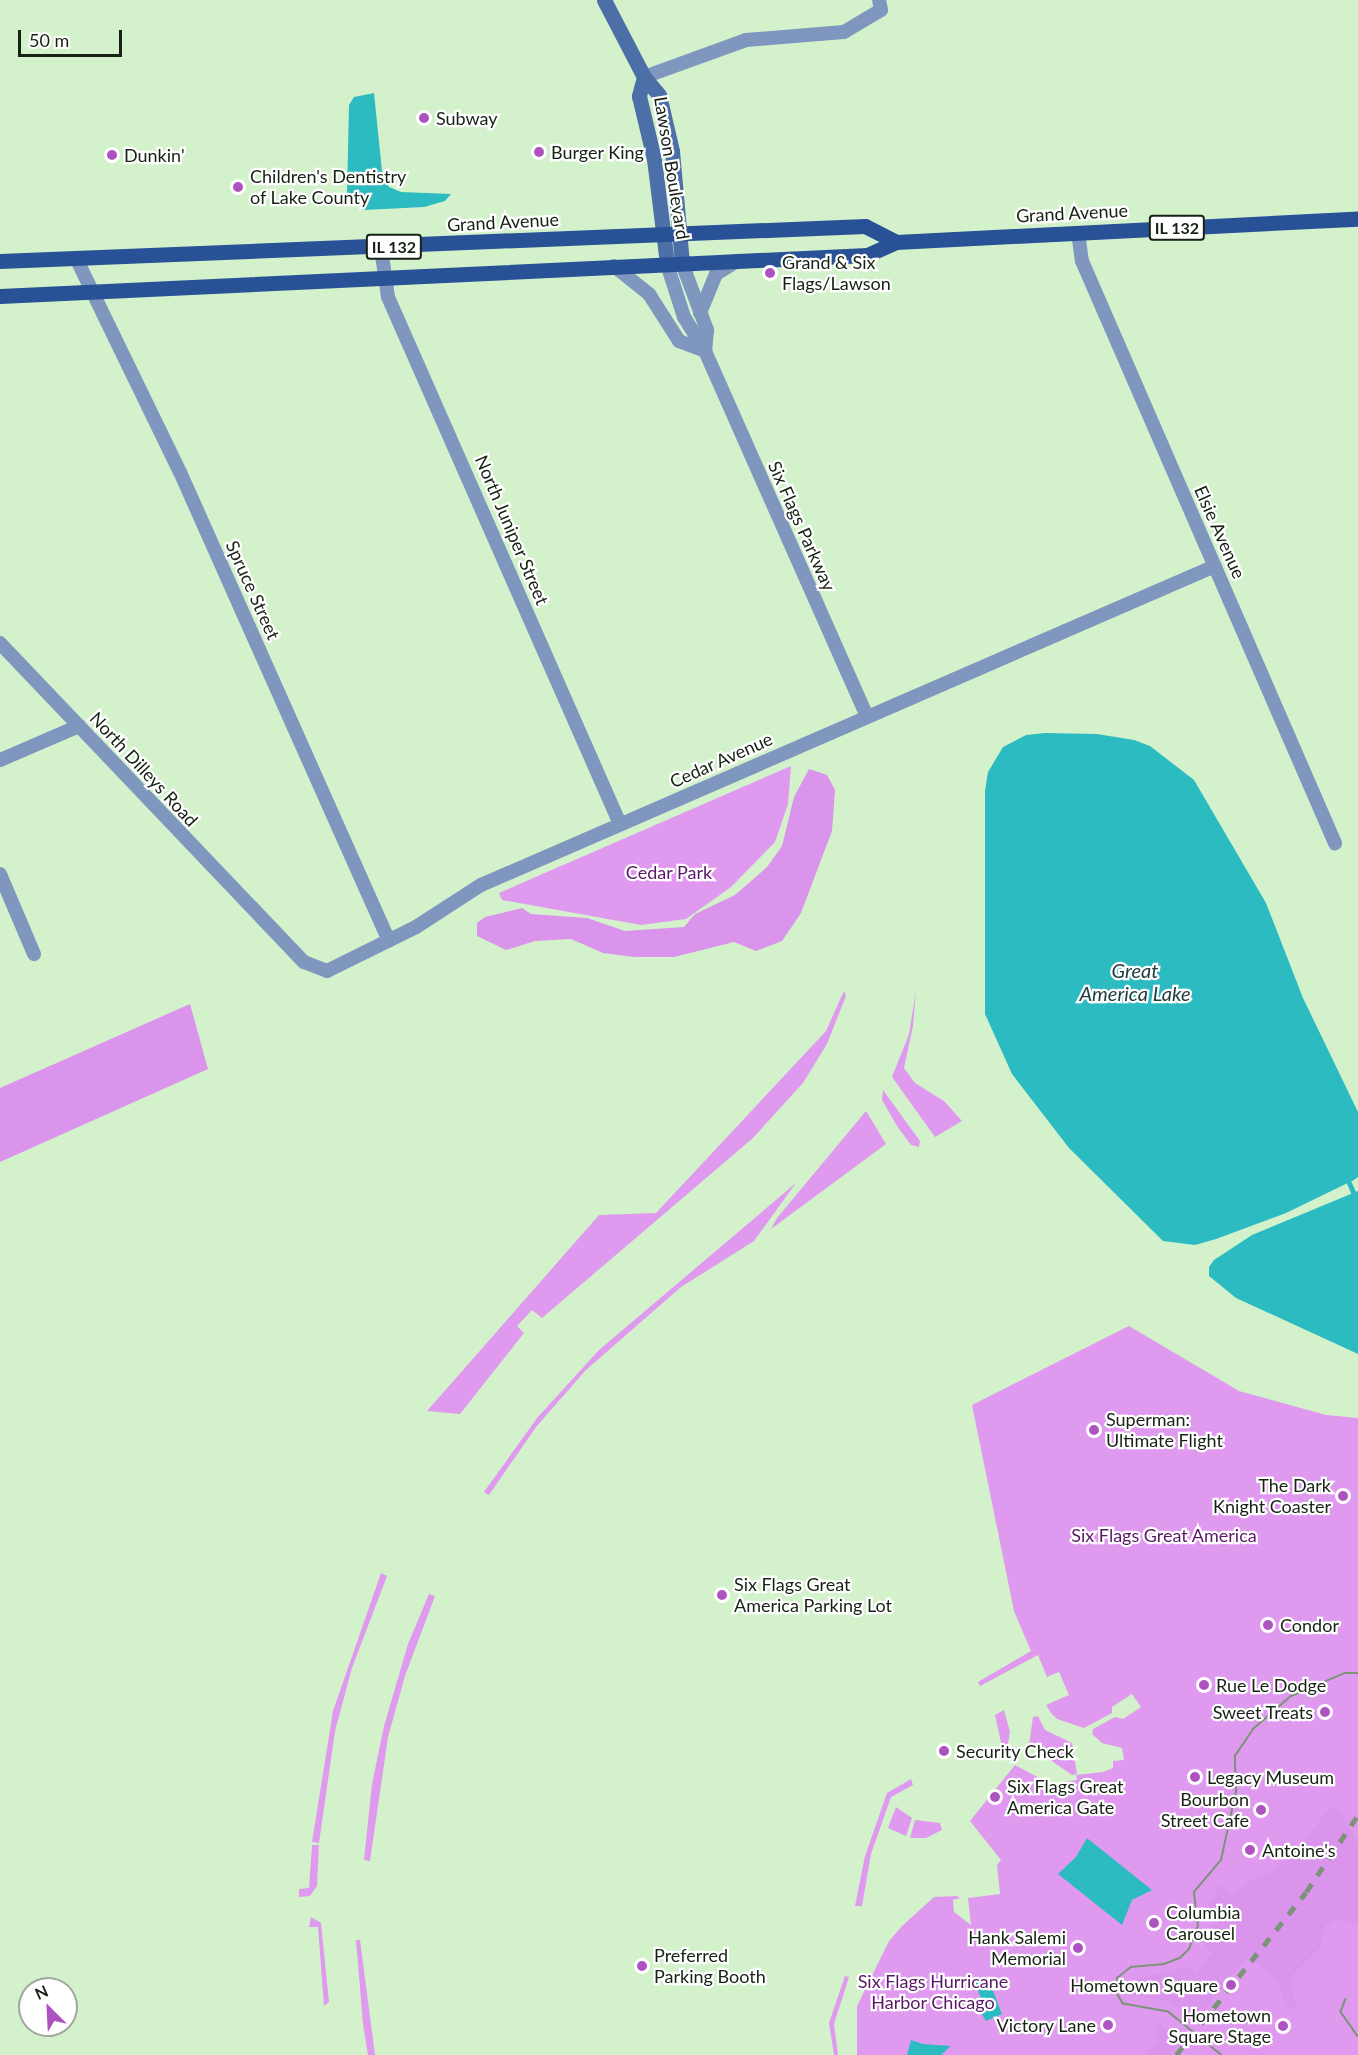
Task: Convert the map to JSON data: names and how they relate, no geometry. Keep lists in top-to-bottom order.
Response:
{
  "streets": {
    "main road": ["Grand Avenue", "IL 132"],
    "street": [
      "Lawson Boulevard",
      "Six Flags Parkway",
      "North Juniper Street",
      "Elsie Avenue",
      "Spruce Street",
      "Cedar Avenue",
      "North Dilleys Road"
    ]
  },
  "crossings": [
    ["Lawson Boulevard", "Grand Avenue"],
    ["Lawson Boulevard", "Six Flags Parkway"],
    ["Grand Avenue", "Six Flags Parkway"],
    ["Grand Avenue", "North Juniper Street"],
    ["Grand Avenue", "Elsie Avenue"],
    ["Grand Avenue", "Spruce Street"],
    ["Six Flags Parkway", "Cedar Avenue"],
    ["North Juniper Street", "Cedar Avenue"],
    ["Elsie Avenue", "Cedar Avenue"],
    ["Spruce Street", "Cedar Avenue"],
    ["Cedar Avenue", "North Dilleys Road"]
  ],
  "water": ["Great America Lake"],
  "parks": ["Cedar Park", "Six Flags Great America", "Six Flags Hurricane Harbor Chicago"],
  "places": [
    "Subway",
    "Burger King",
    "Dunkin'",
    "Children's Dentistry of Lake County",
    "Grand & Six Flags/Lawson",
    "Superman: Ultimate Flight",
    "The Dark Knight Coaster",
    "Six Flags Great America Parking Lot",
    "Condor",
    "Rue Le Dodge",
    "Sweet Treats",
    "Security Check",
    "Legacy Museum",
    "Six Flags Great America Gate",
    "Bourbon Street Cafe",
    "Antoine's",
    "Columbia Carousel",
    "Hank Salemi Memorial",
    "Preferred Parking Booth",
    "Hometown Square",
    "Victory Lane",
    "Hometown Square Stage"
  ],
  "scale_bar": "50 m",
  "north": "top left"
}
